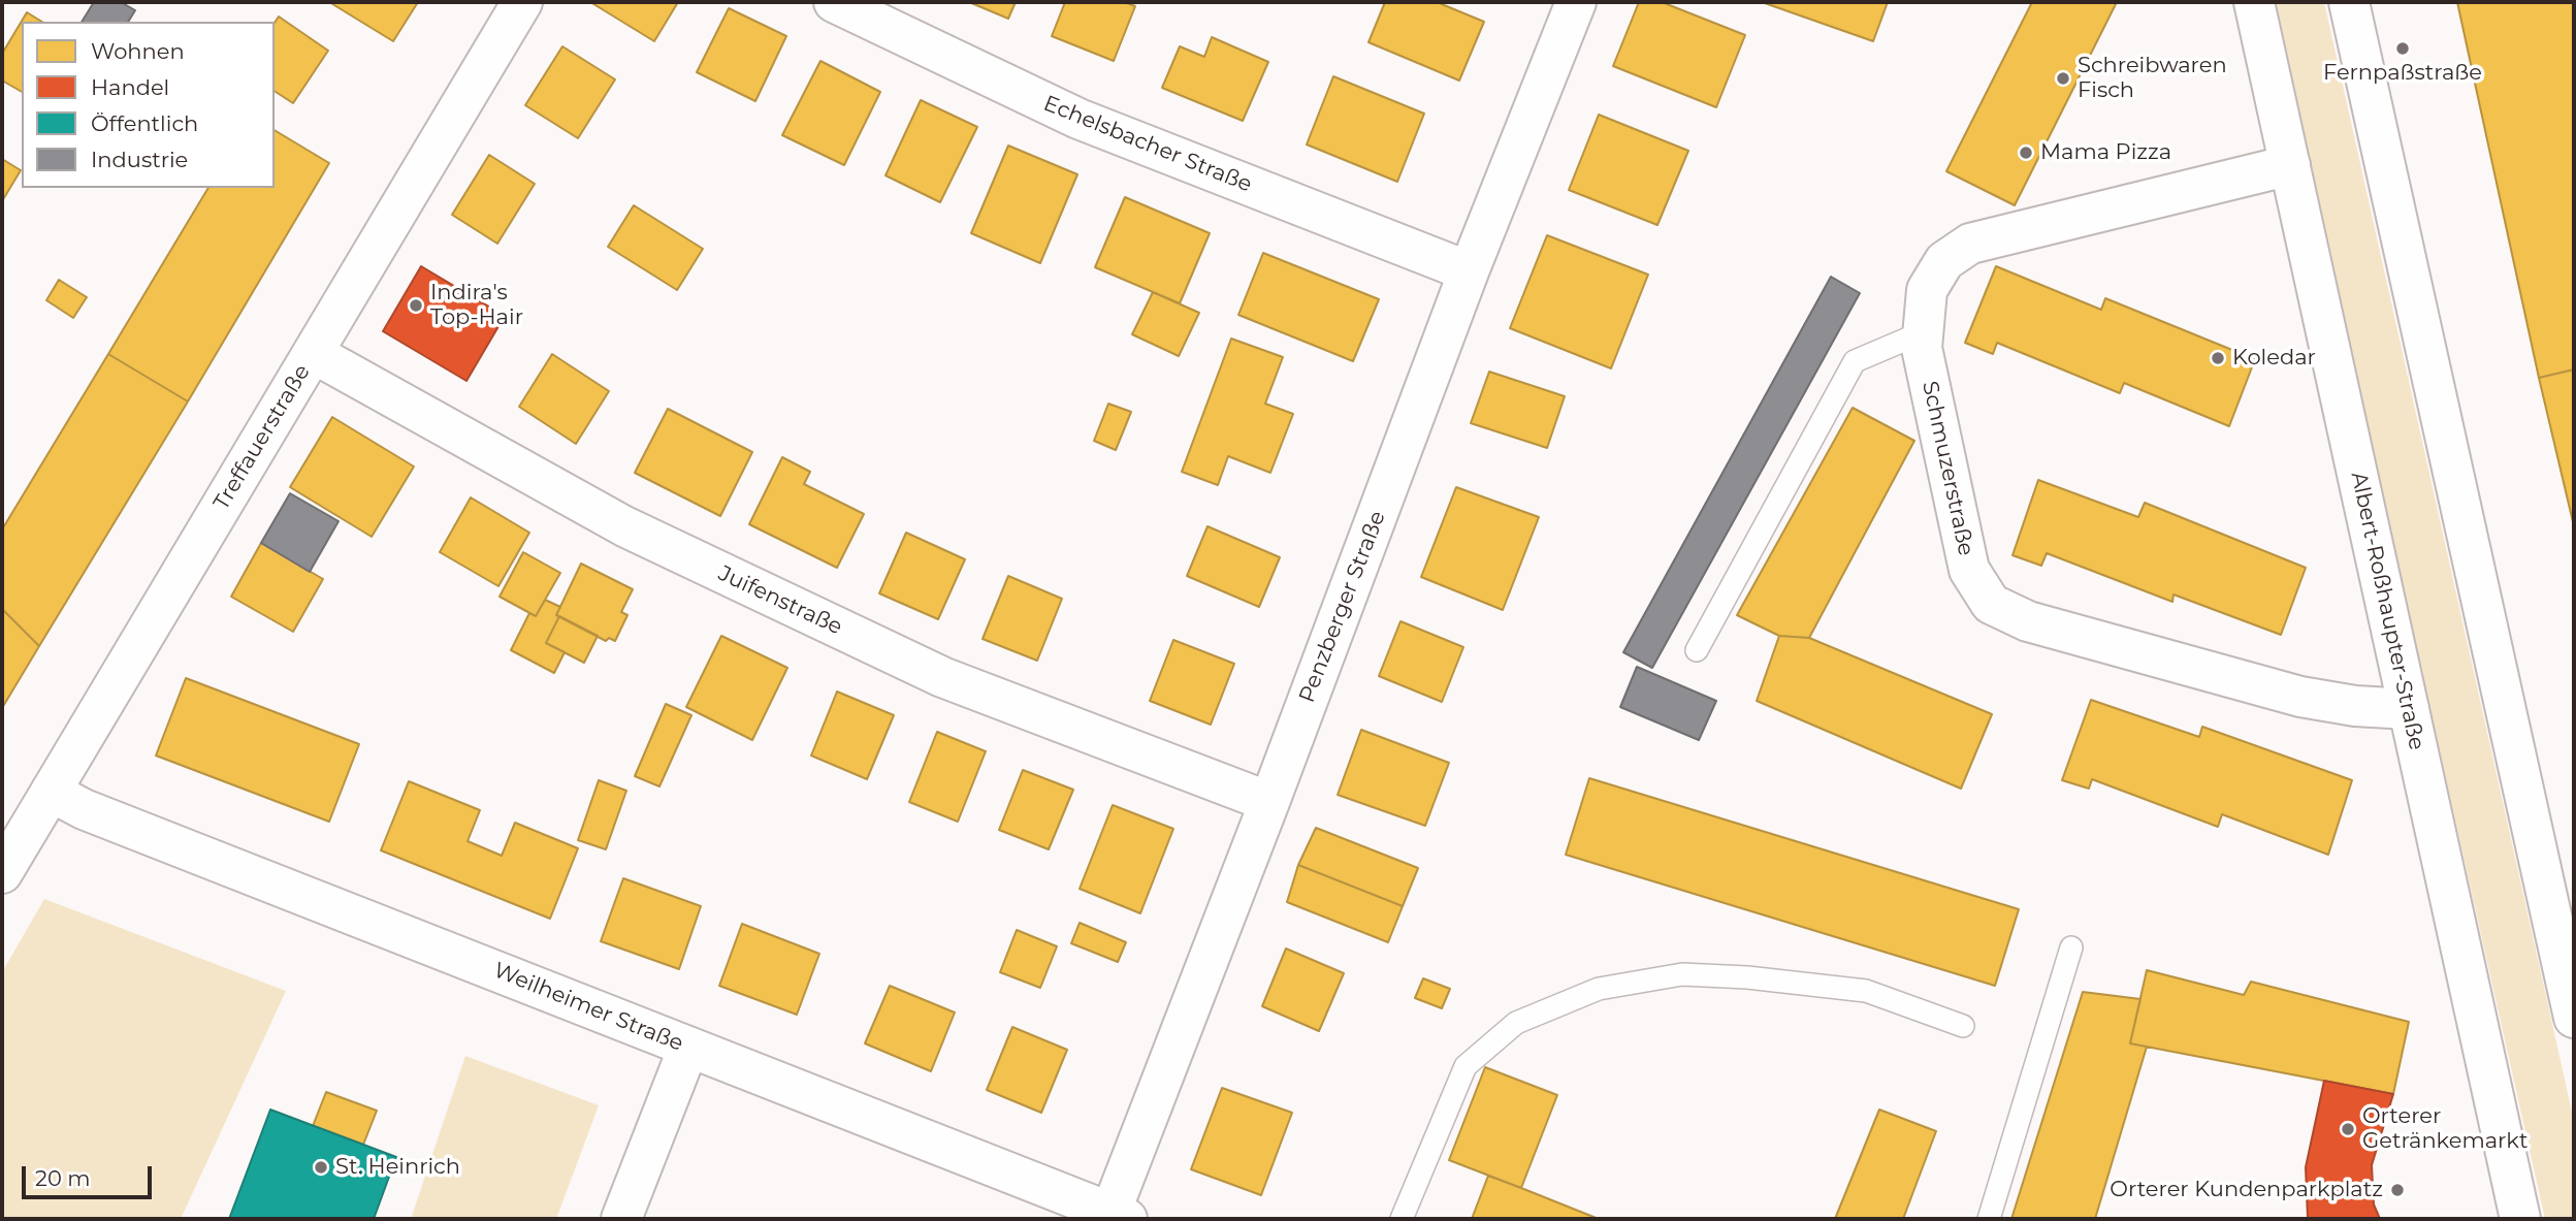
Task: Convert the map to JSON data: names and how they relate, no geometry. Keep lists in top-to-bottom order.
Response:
{
  "streets": {
    "street": [
      "Echelsbacher Straße",
      "Treffauerstraße",
      "Schmuzerstraße",
      "Juifenstraße",
      "Penzberger Straße",
      "Albert-Roßhaupter-Straße",
      "Weilheimer Straße"
    ]
  },
  "crossings": [
    ["Echelsbacher Straße", "Penzberger Straße"],
    ["Treffauerstraße", "Juifenstraße"],
    ["Treffauerstraße", "Weilheimer Straße"],
    ["Schmuzerstraße", "Albert-Roßhaupter-Straße"],
    ["Juifenstraße", "Penzberger Straße"],
    ["Penzberger Straße", "Weilheimer Straße"]
  ],
  "places": [
    "Fernpaßstraße",
    "Schreibwaren Fisch",
    "Mama Pizza",
    "Indira's Top-Hair",
    "Koledar",
    "Orterer Getränkemarkt",
    "St. Heinrich",
    "Orterer Kundenparkplatz"
  ],
  "legend": [
    "Wohnen",
    "Handel",
    "Öffentlich",
    "Industrie"
  ],
  "scale_bar": "20 m"
}
